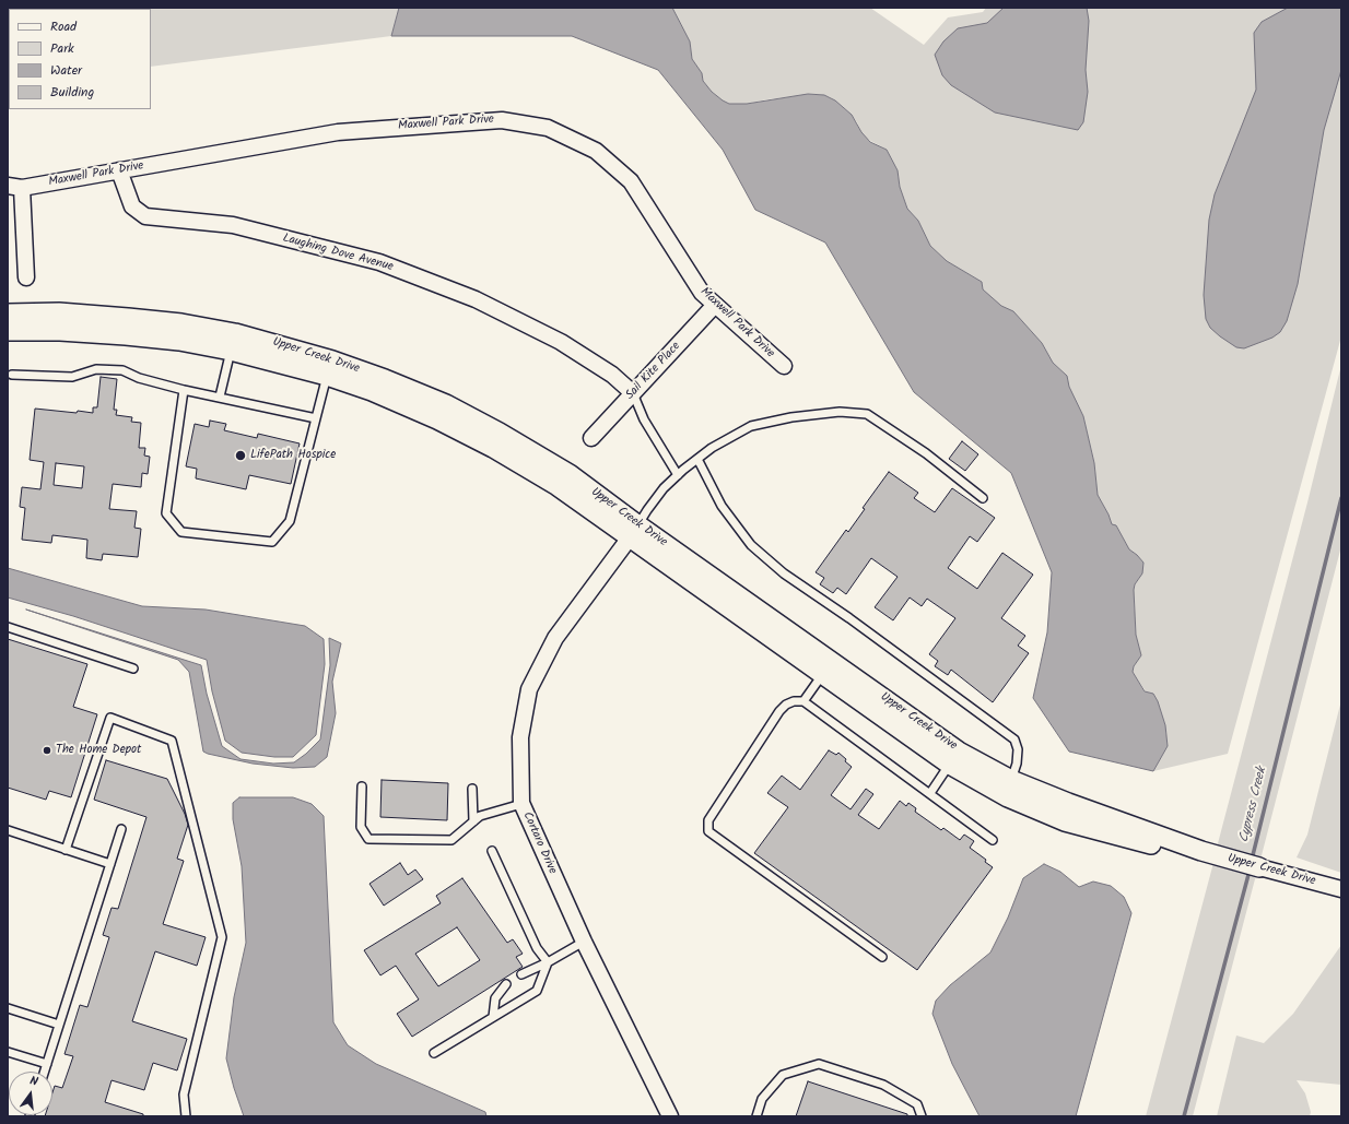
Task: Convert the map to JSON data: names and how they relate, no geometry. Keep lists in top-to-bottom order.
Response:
{
  "streets": {
    "street": [
      "Maxwell Park Drive",
      "Laughing Dove Avenue",
      "Upper Creek Drive",
      "Sail Kite Place",
      "Cortaro Drive"
    ]
  },
  "crossings": [
    ["Maxwell Park Drive", "Laughing Dove Avenue"],
    ["Maxwell Park Drive", "Sail Kite Place"],
    ["Laughing Dove Avenue", "Sail Kite Place"],
    ["Upper Creek Drive", "Cortaro Drive"]
  ],
  "water": ["Cypress Creek"],
  "places": ["LifePath Hospice", "The Home Depot"],
  "legend": [
    "Road",
    "Park",
    "Water",
    "Building"
  ],
  "north": "top"
}
